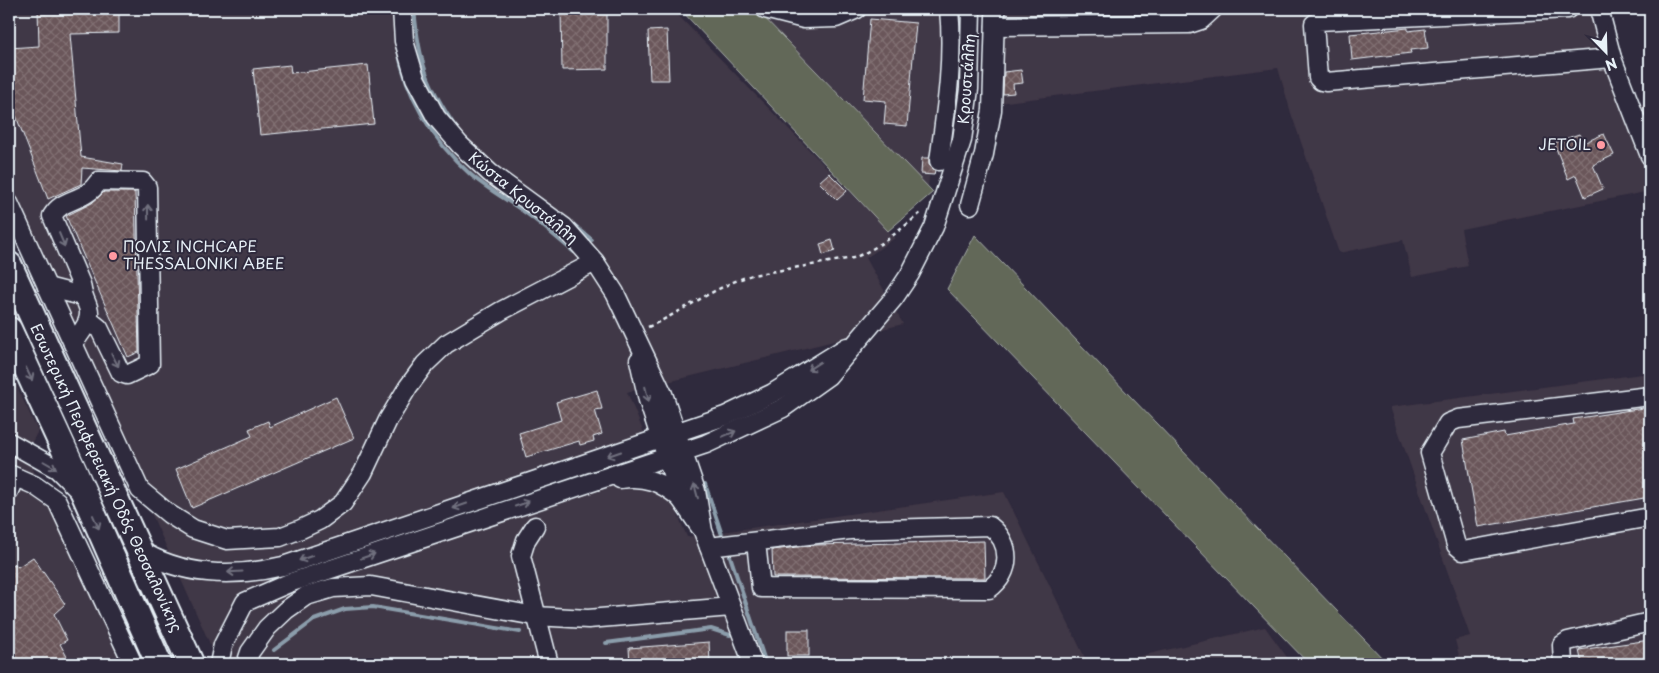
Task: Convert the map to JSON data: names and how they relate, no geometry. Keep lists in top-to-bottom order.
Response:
{
  "streets": {
    "highway": ["Εσωτερική Περιφερειακή Οδός Θεσσαλονίκης"],
    "street": ["Κρουστάλλη", "Κώστα Κρυστάλλη"]
  },
  "places": ["JETOIL", "ΠΟΛΙΣ INCHCAPE THESSALONIKI ΑΒΕΕ"],
  "north": "bottom right"
}
